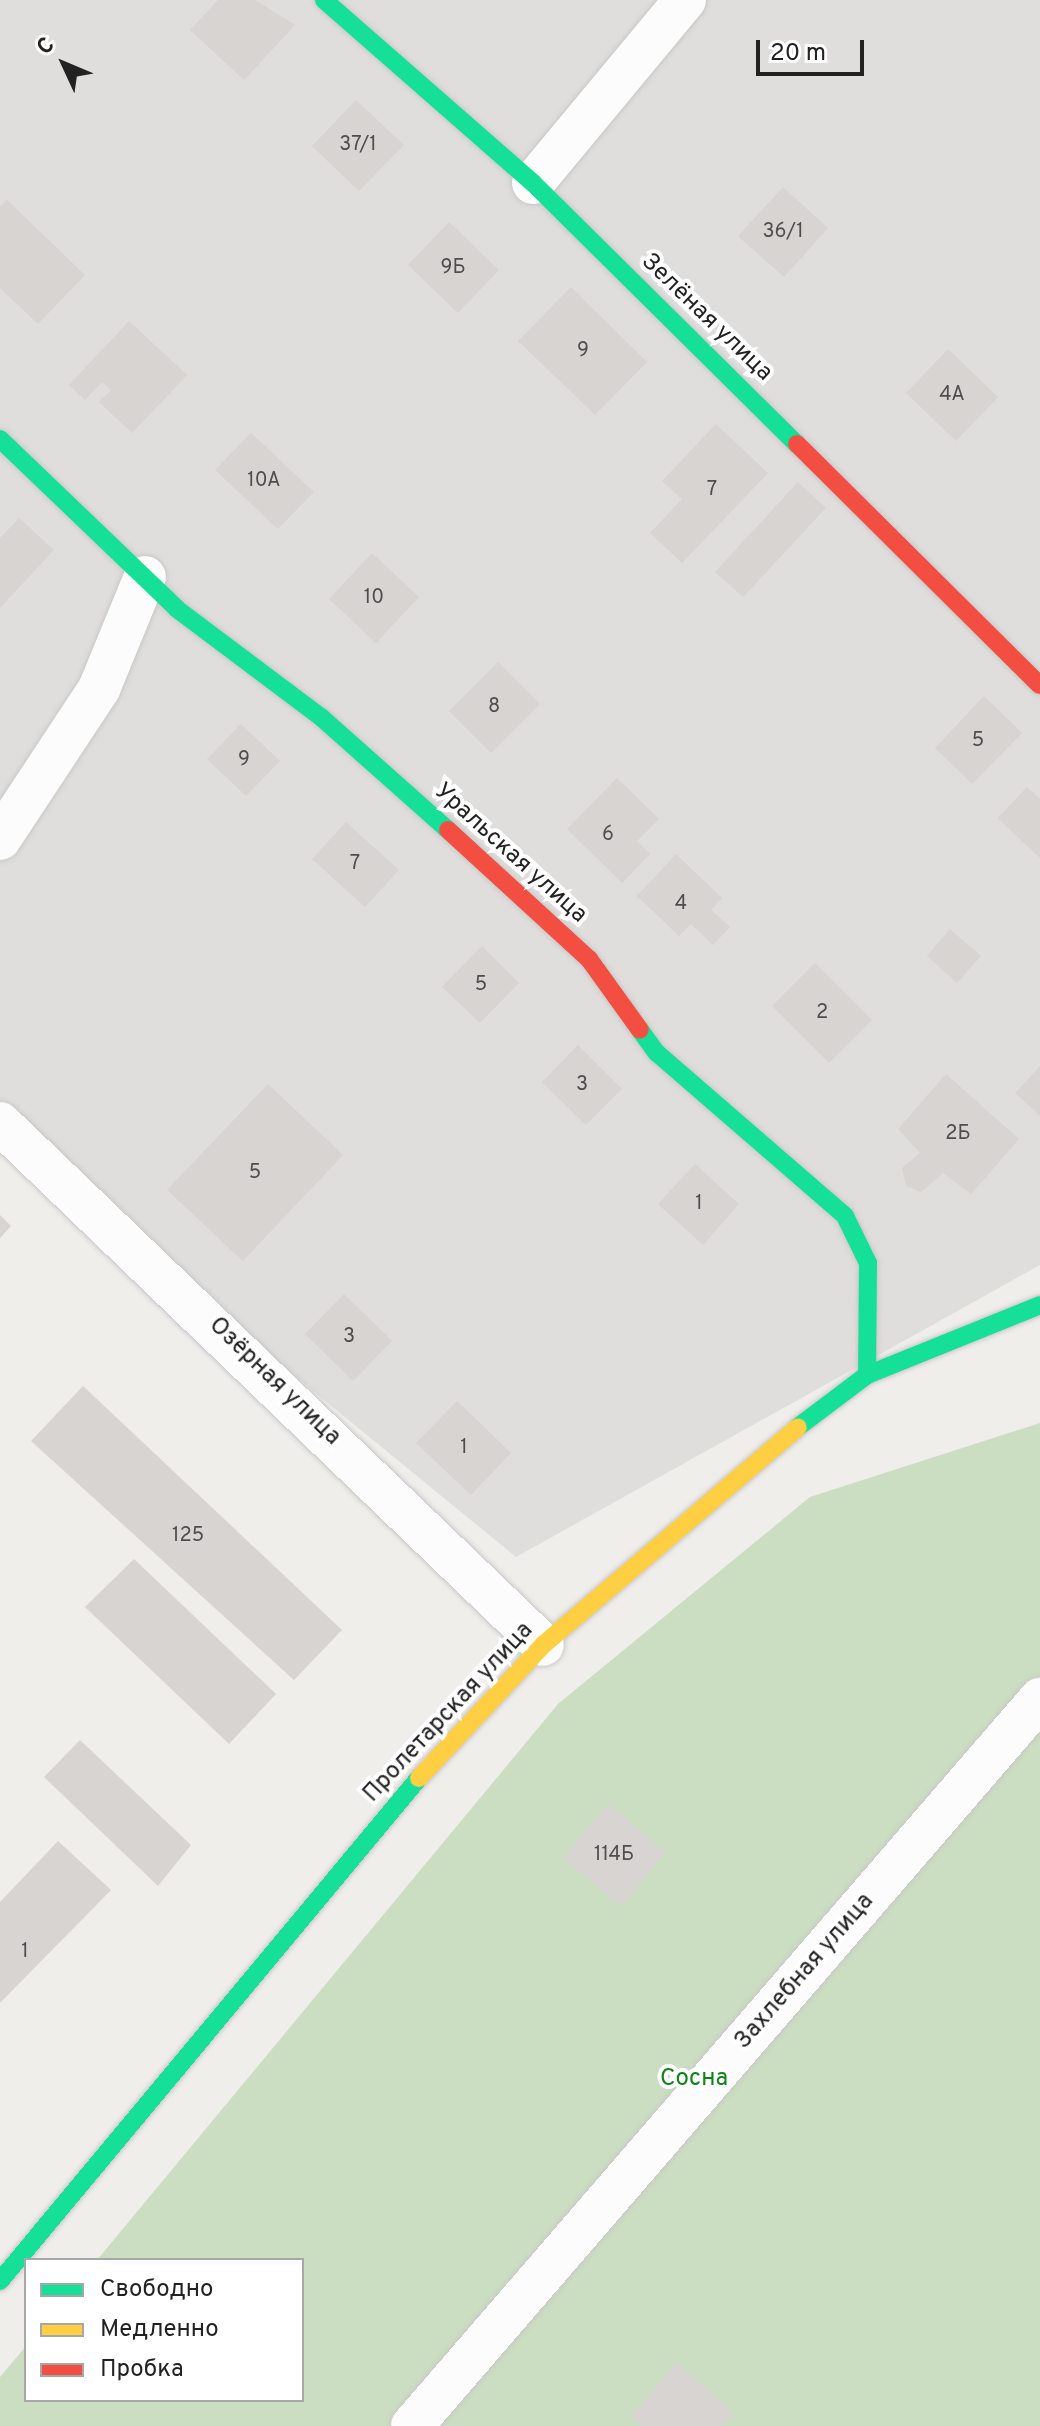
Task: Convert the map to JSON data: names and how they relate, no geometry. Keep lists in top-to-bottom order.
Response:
{
  "streets": {
    "street": [
      "Зелёная улица",
      "Уральская улица",
      "Озёрная улица",
      "Пролетарская улица",
      "Захлебная улица"
    ]
  },
  "crossings": [
    ["Уральская улица", "Пролетарская улица"],
    ["Озёрная улица", "Пролетарская улица"]
  ],
  "parks": ["Сосна"],
  "house_numbers": [
    "37/1",
    "36/1",
    "9Б",
    "9",
    "4А",
    "10А",
    "7",
    "10",
    "8",
    "5",
    "9",
    "6",
    "7",
    "4",
    "5",
    "2",
    "3",
    "2Б",
    "5",
    "1",
    "3",
    "1",
    "125",
    "114Б",
    "1"
  ],
  "legend": ["Свободно", "Медленно", "Пробка"],
  "scale_bar": "20 m",
  "north": "top left"
}
